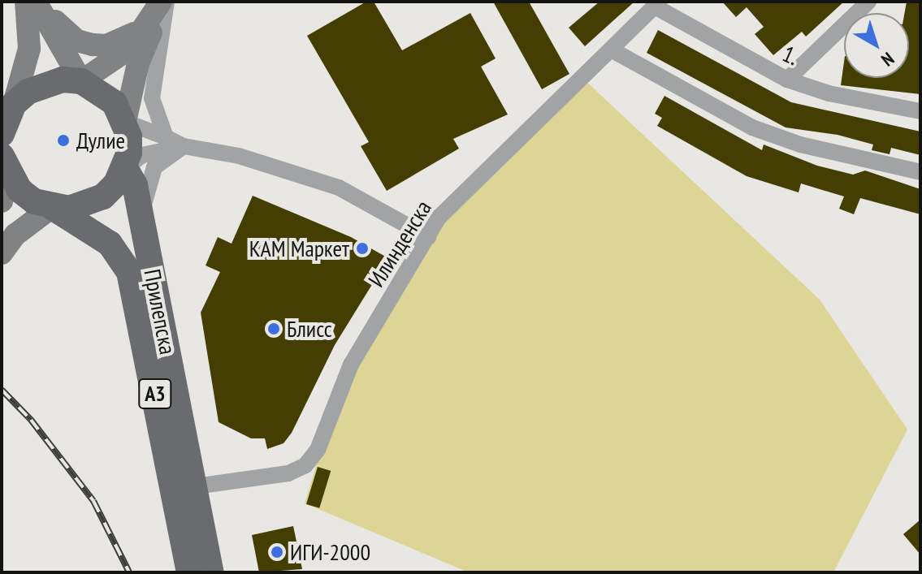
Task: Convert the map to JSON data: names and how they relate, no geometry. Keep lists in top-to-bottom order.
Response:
{
  "streets": {
    "main road": ["Прилепска", "A3"],
    "street": ["1.", "Илинденска"]
  },
  "crossings": [
    ["1.", "Илинденска"],
    ["Илинденска", "Прилепска"],
    ["Прилепска", "A3"]
  ],
  "places": [
    "Дулие",
    "КАМ Маркет",
    "Блисс",
    "ИГИ-2000"
  ],
  "north": "bottom right"
}
